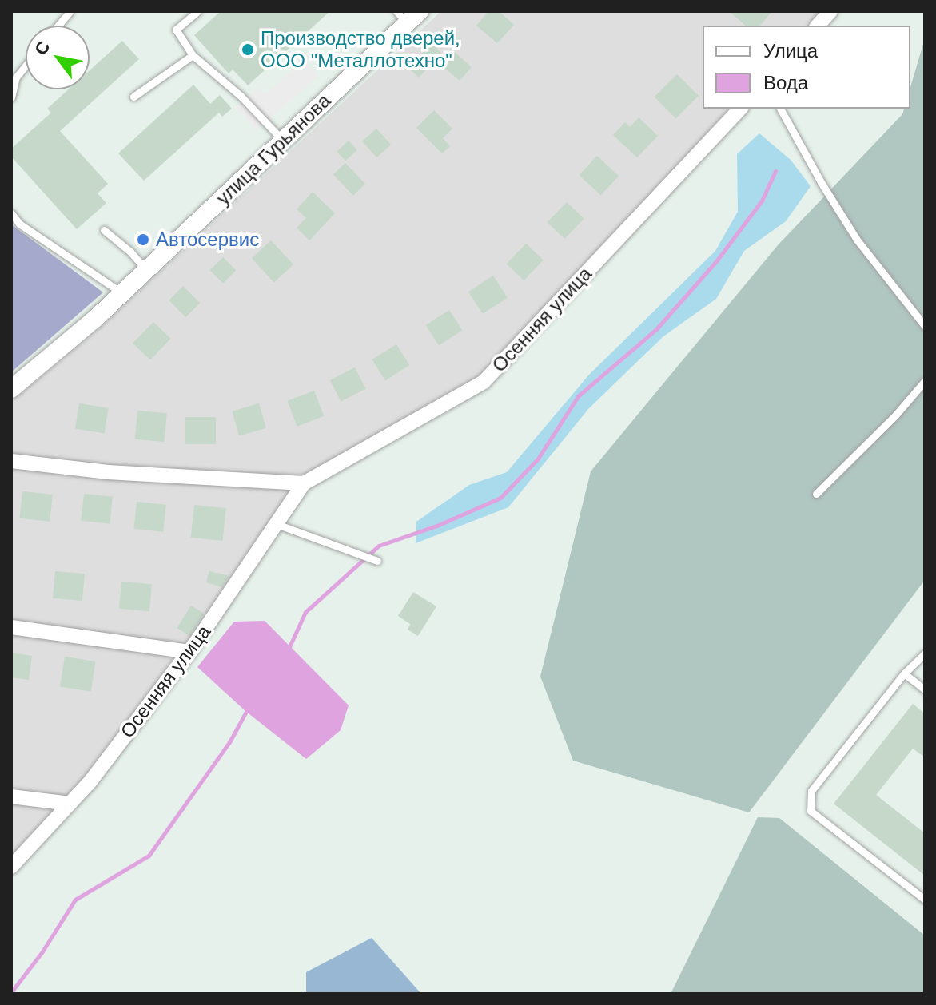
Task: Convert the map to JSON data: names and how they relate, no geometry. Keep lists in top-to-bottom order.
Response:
{
  "streets": {
    "street": ["улица Гурьянова", "Осенняя улица"]
  },
  "places": ["Производство дверей, ООО \"Металлотехно\"", "Автосервис"],
  "legend": ["Улица", "Вода"],
  "north": "top left"
}
